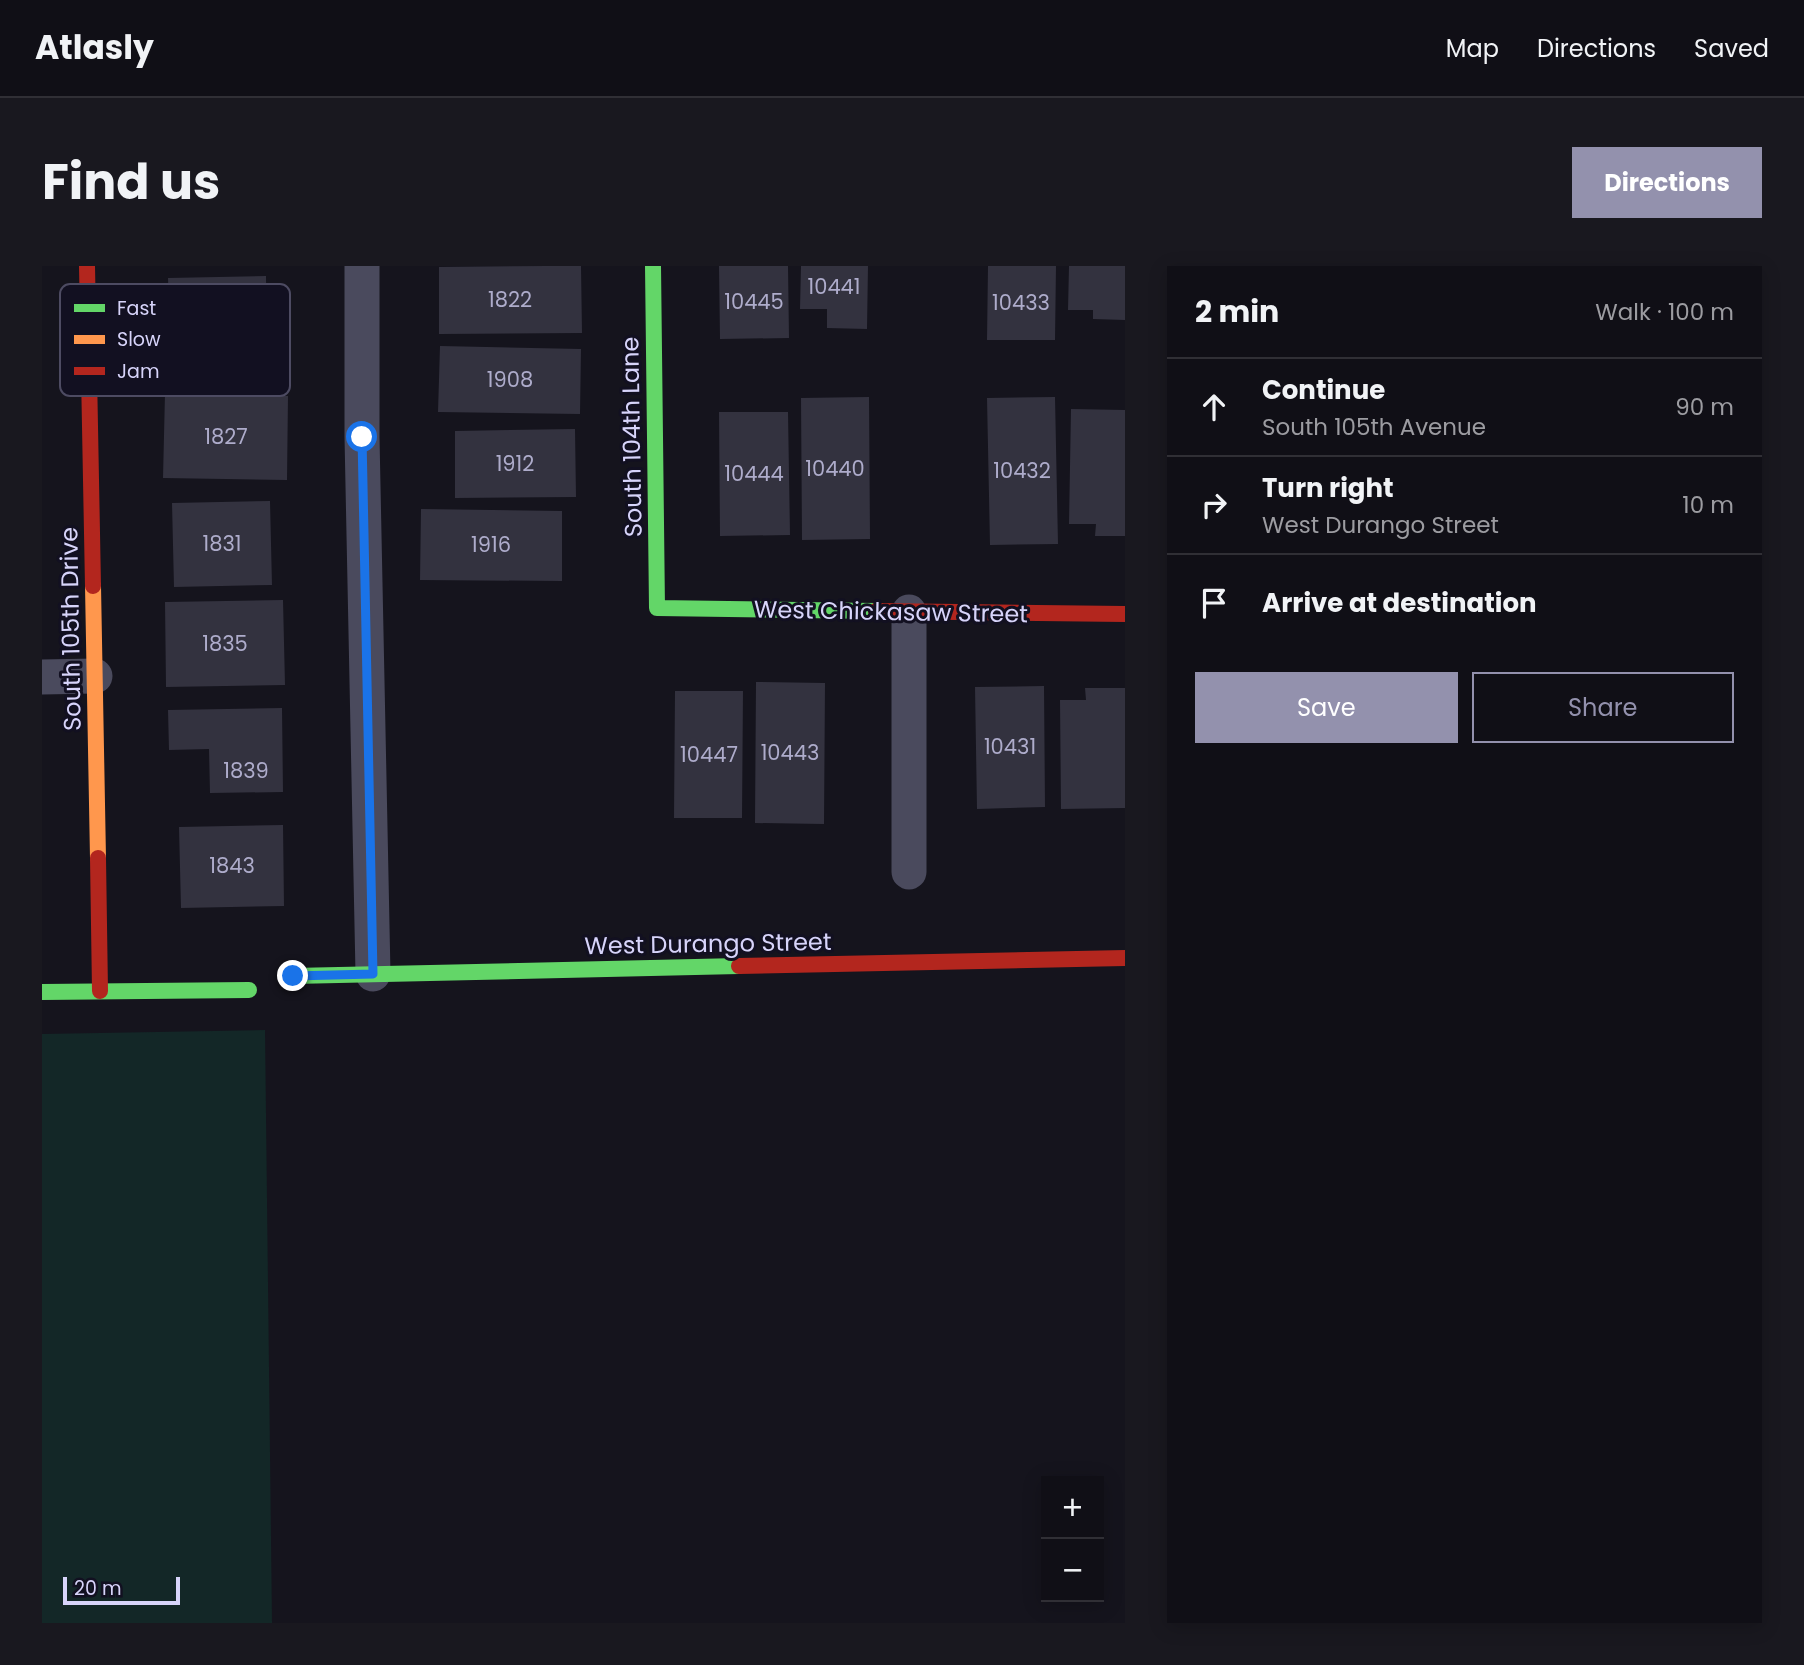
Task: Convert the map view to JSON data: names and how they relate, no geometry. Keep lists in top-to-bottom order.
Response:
{
  "streets": {
    "street": [
      "South 104th Lane",
      "West Chickasaw Street",
      "South 105th Drive",
      "West Durango Street"
    ]
  },
  "crossings": [
    ["South 104th Lane", "West Chickasaw Street"]
  ],
  "house_numbers": [
    "10441",
    "1822",
    "10445",
    "10433",
    "1908",
    "1827",
    "1912",
    "10440",
    "10432",
    "10444",
    "1831",
    "1916",
    "1835",
    "10431",
    "10443",
    "10447",
    "1839",
    "1843"
  ],
  "legend": ["Fast", "Slow", "Jam"],
  "scale_bar": "20 m",
  "page": {
    "header": "Atlasly",
    "nav": ["Map", "Directions", "Saved"],
    "title": "Find us",
    "buttons": [
      "Directions",
      ["Save", "Share"]
    ],
    "heading": ["2 min", "Walk · 100 m"],
    "list": [
      ["Continue", "South 105th Avenue", "90 m"],
      ["Turn right", "West Durango Street", "10 m"],
      "Arrive at destination"
    ],
    "map_buttons": ["+", "−"],
    "scale": "20 m"
  }
}
